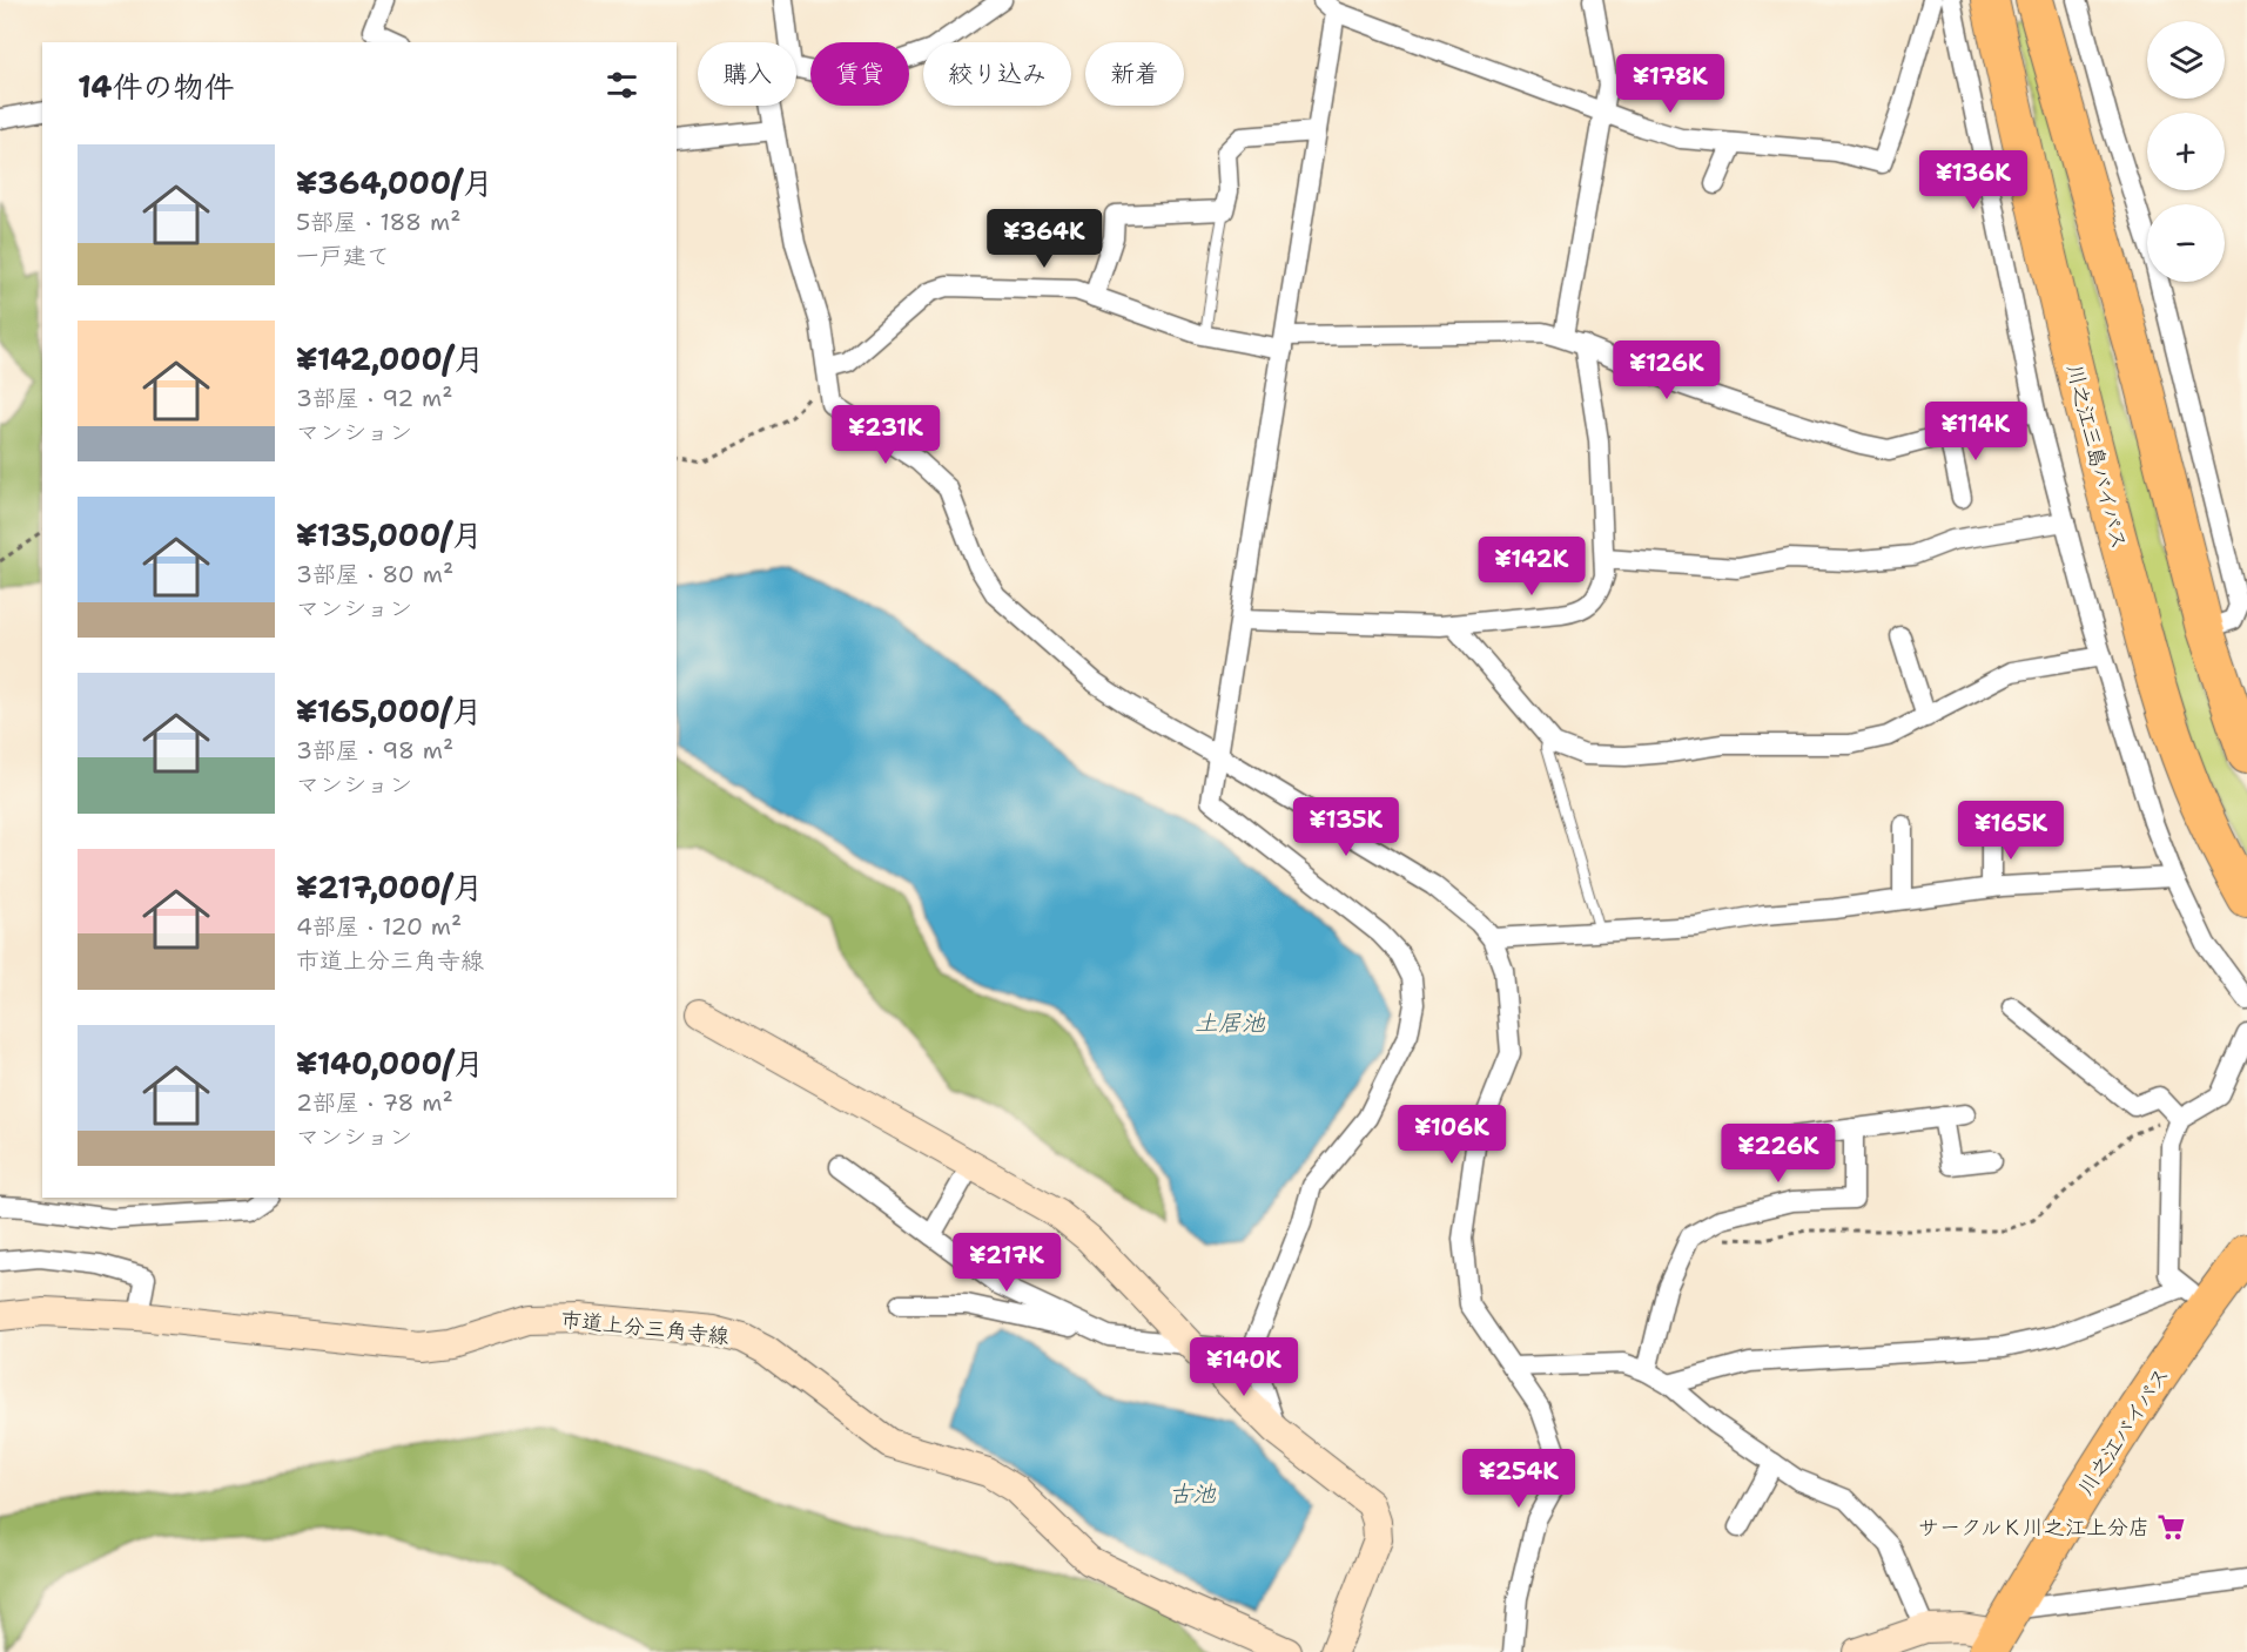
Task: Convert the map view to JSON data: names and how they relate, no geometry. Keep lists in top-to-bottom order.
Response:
{
  "streets": {
    "highway": ["川之江三島バイパス", "川之江バイパス"],
    "street": ["市道上分三角寺線"]
  },
  "water": ["土居池", "古池"],
  "places": {
    "supermarket": ["サークルＫ川之江上分店"]
  },
  "page": {
    "map_buttons": ["+", "−"],
    "chip": [
      "購入",
      "賃貸",
      "絞り込み",
      "新着"
    ],
    "heading": "14件の物件",
    "price": [
      "¥178K",
      "¥136K",
      "¥364K",
      "¥126K",
      "¥114K",
      "¥231K",
      "¥142K",
      "¥135K",
      "¥165K",
      "¥106K",
      "¥226K",
      "¥217K",
      "¥140K",
      "¥254K"
    ],
    "list": [
      {
        "name": "¥364,000/月",
        "note": "5部屋 · 188 m² · 一戸建て"
      },
      {
        "name": "¥142,000/月",
        "note": "3部屋 · 92 m² · マンション"
      },
      {
        "name": "¥135,000/月",
        "note": "3部屋 · 80 m² · マンション"
      },
      {
        "name": "¥165,000/月",
        "note": "3部屋 · 98 m² · マンション"
      },
      {
        "name": "¥217,000/月",
        "note": "4部屋 · 120 m² · 市道上分三角寺線"
      },
      {
        "name": "¥140,000/月",
        "note": "2部屋 · 78 m² · マンション"
      }
    ]
  }
}
